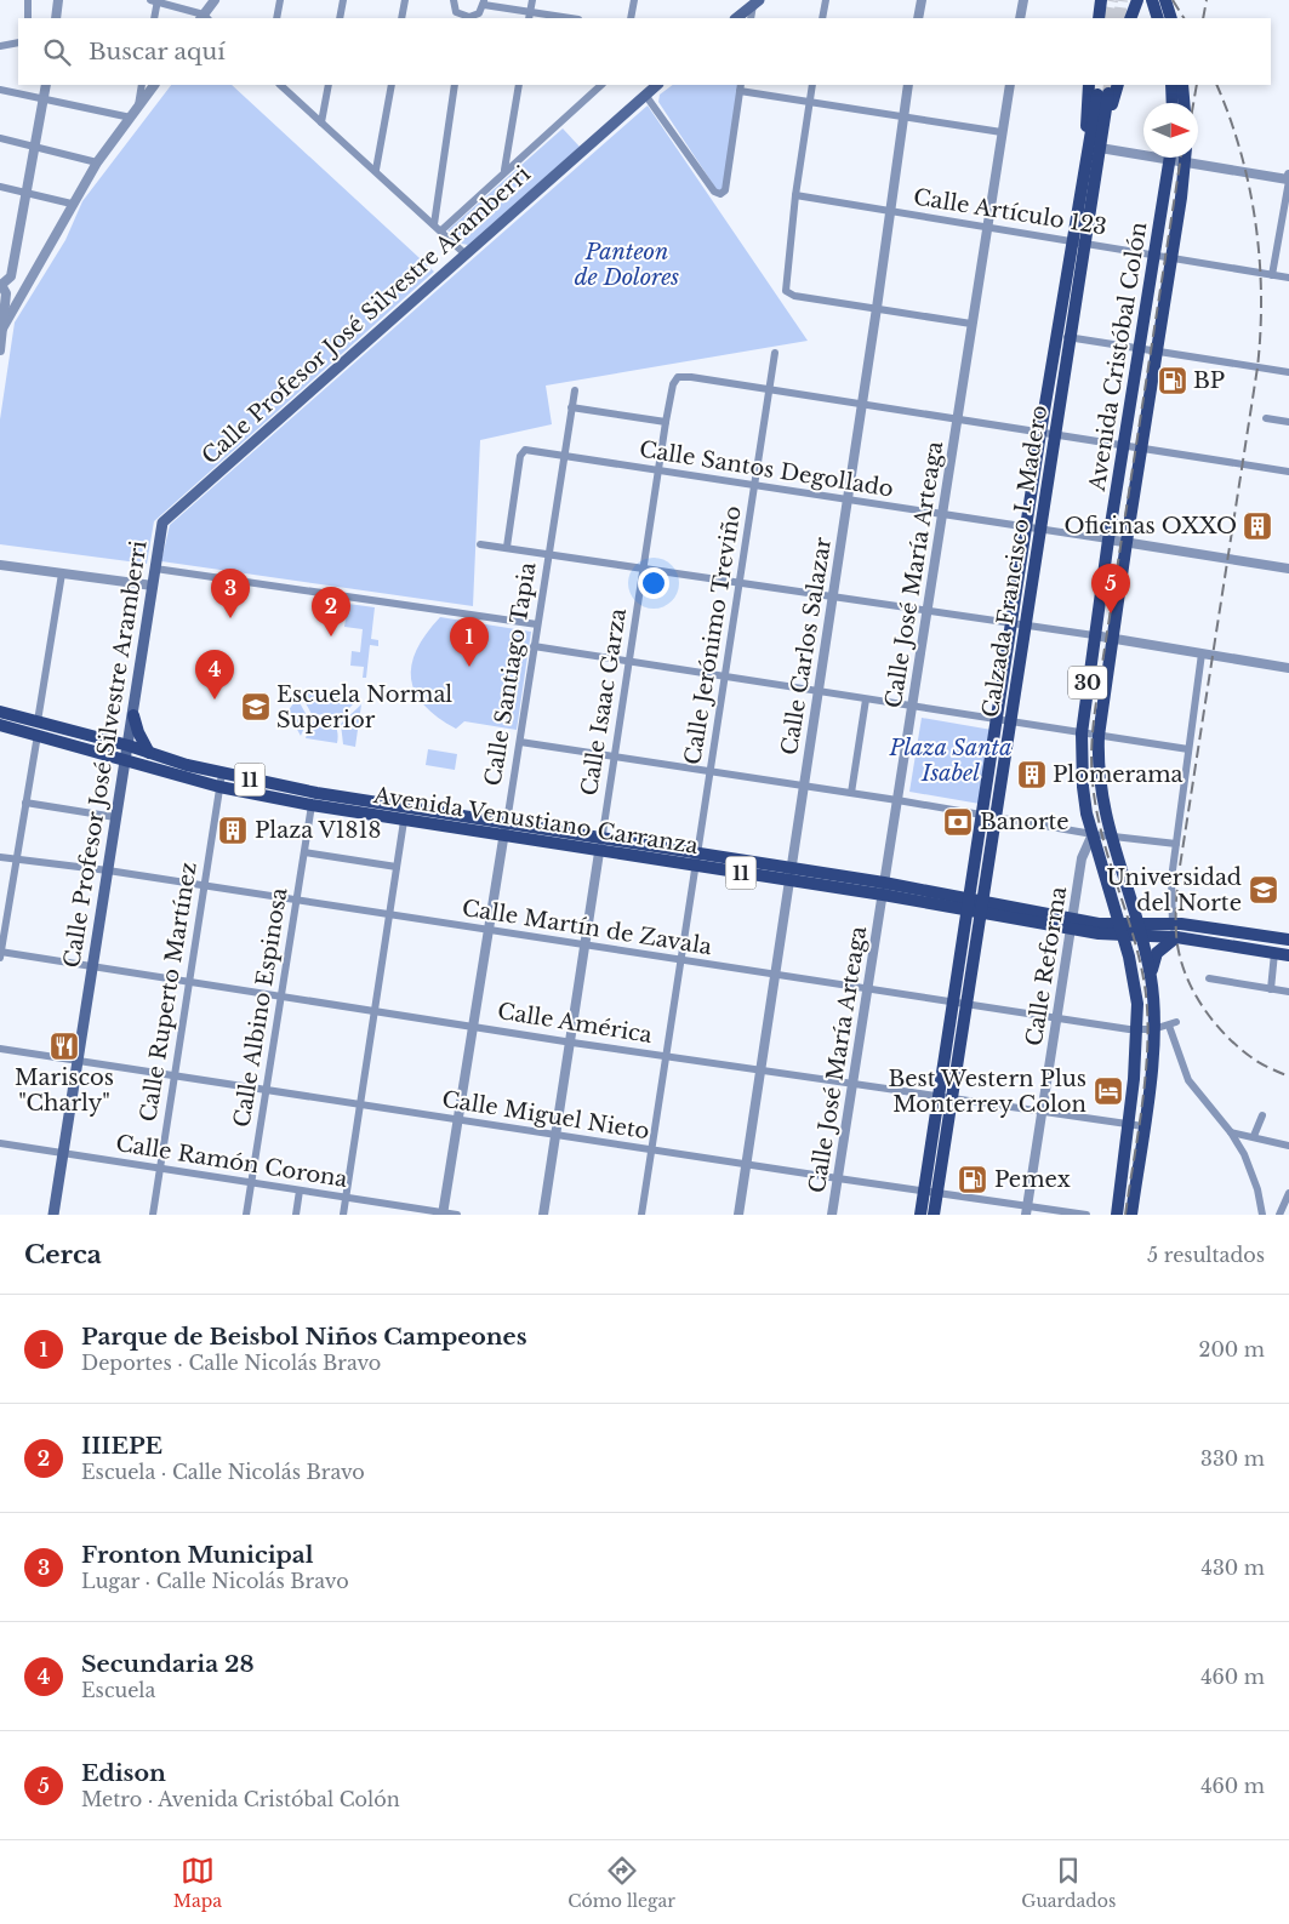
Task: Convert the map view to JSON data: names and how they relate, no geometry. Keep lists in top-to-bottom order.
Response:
{
  "streets": {
    "main road": [
      "Calle Profesor José Silvestre Aramberri",
      "Avenida Cristóbal Colón",
      "Calzada Francisco I. Madero",
      "30",
      "11",
      "Avenida Venustiano Carranza"
    ],
    "street": [
      "Calle Artículo 123",
      "Calle Santos Degollado",
      "Calle José María Arteaga",
      "Calle Jerónimo Treviño",
      "Calle Carlos Salazar",
      "Calle Santiago Tapia",
      "Calle Isaac Garza",
      "Calle Martín de Zavala",
      "Calle Reforma",
      "Calle Ruperto Martínez",
      "Calle Albino Espinosa",
      "Calle América",
      "Calle Miguel Nieto",
      "Calle Ramón Corona"
    ]
  },
  "crossings": [
    ["Calle Artículo 123", "Avenida Cristóbal Colón"],
    ["Calle Artículo 123", "Calzada Francisco I. Madero"],
    ["Calle Artículo 123", "Calle José María Arteaga"],
    ["Calle Artículo 123", "Calle Carlos Salazar"],
    ["Calle Profesor José Silvestre Aramberri", "Avenida Venustiano Carranza"],
    ["Calle Profesor José Silvestre Aramberri", "Calle Martín de Zavala"],
    ["Calle Profesor José Silvestre Aramberri", "Calle América"],
    ["Calle Profesor José Silvestre Aramberri", "Calle Miguel Nieto"],
    ["Calle Profesor José Silvestre Aramberri", "Calle Ramón Corona"],
    ["Avenida Cristóbal Colón", "Calle Santos Degollado"],
    ["Avenida Cristóbal Colón", "Avenida Venustiano Carranza"],
    ["Avenida Cristóbal Colón", "Calle Martín de Zavala"],
    ["Avenida Cristóbal Colón", "Calle Reforma"],
    ["Avenida Cristóbal Colón", "Calle América"],
    ["Calle Santos Degollado", "Calzada Francisco I. Madero"],
    ["Calle Santos Degollado", "Calle José María Arteaga"],
    ["Calle Santos Degollado", "Calle Jerónimo Treviño"],
    ["Calle Santos Degollado", "Calle Carlos Salazar"],
    ["Calle Santos Degollado", "Calle Santiago Tapia"],
    ["Calle Santos Degollado", "Calle Isaac Garza"],
    ["Calzada Francisco I. Madero", "Avenida Venustiano Carranza"],
    ["Calzada Francisco I. Madero", "Calle Martín de Zavala"],
    ["Calzada Francisco I. Madero", "Calle América"],
    ["Calzada Francisco I. Madero", "Calle Miguel Nieto"],
    ["Calle José María Arteaga", "Avenida Venustiano Carranza"],
    ["Calle José María Arteaga", "Calle Martín de Zavala"],
    ["Calle José María Arteaga", "Calle América"],
    ["Calle José María Arteaga", "Calle Miguel Nieto"],
    ["Calle Jerónimo Treviño", "Calle Isaac Garza"],
    ["Calle Jerónimo Treviño", "Avenida Venustiano Carranza"],
    ["Calle Jerónimo Treviño", "Calle Martín de Zavala"],
    ["Calle Jerónimo Treviño", "Calle América"],
    ["Calle Jerónimo Treviño", "Calle Miguel Nieto"],
    ["Calle Carlos Salazar", "Avenida Venustiano Carranza"],
    ["Calle Carlos Salazar", "Calle Martín de Zavala"],
    ["Calle Carlos Salazar", "Calle América"],
    ["Calle Carlos Salazar", "Calle Miguel Nieto"],
    ["Calle Santiago Tapia", "Avenida Venustiano Carranza"],
    ["Calle Santiago Tapia", "Calle Martín de Zavala"],
    ["Calle Santiago Tapia", "Calle América"],
    ["Calle Santiago Tapia", "Calle Miguel Nieto"],
    ["Calle Santiago Tapia", "Calle Ramón Corona"],
    ["Calle Isaac Garza", "Avenida Venustiano Carranza"],
    ["Calle Isaac Garza", "Calle Martín de Zavala"],
    ["Calle Isaac Garza", "Calle América"],
    ["Calle Isaac Garza", "Calle Miguel Nieto"],
    ["Avenida Venustiano Carranza", "Calle Reforma"],
    ["Avenida Venustiano Carranza", "Calle Ruperto Martínez"],
    ["Avenida Venustiano Carranza", "Calle Albino Espinosa"],
    ["Calle Martín de Zavala", "Calle Reforma"],
    ["Calle Martín de Zavala", "Calle Ruperto Martínez"],
    ["Calle Martín de Zavala", "Calle Albino Espinosa"],
    ["Calle Reforma", "Calle América"],
    ["Calle Reforma", "Calle Miguel Nieto"],
    ["Calle Ruperto Martínez", "Calle América"],
    ["Calle Ruperto Martínez", "Calle Miguel Nieto"],
    ["Calle Ruperto Martínez", "Calle Ramón Corona"],
    ["Calle Albino Espinosa", "Calle América"],
    ["Calle Albino Espinosa", "Calle Miguel Nieto"],
    ["Calle Albino Espinosa", "Calle Ramón Corona"]
  ],
  "parks": ["Panteon de Dolores", "Plaza Santa Isabel"],
  "places": {
    "fuel station": ["BP", "Pemex"],
    "building": ["Oficinas OXXO", "Plomerama", "Plaza V1818"],
    "school or university": ["Escuela Normal Superior", "Universidad del Norte"],
    "bank": ["Banorte"],
    "restaurant": ["Mariscos \"Charly\""],
    "hotel": ["Best Western Plus Monterrey Colon"]
  },
  "north": "right",
  "page": {
    "search": "Buscar aquí",
    "pins": [
      "5",
      "3",
      "2",
      "1",
      "4"
    ],
    "heading": ["Cerca", "5 resultados"],
    "list": [
      {
        "mark": "1",
        "name": "Parque de Beisbol Niños Campeones",
        "note": "Deportes · Calle Nicolás Bravo",
        "value": "200 m"
      },
      {
        "mark": "2",
        "name": "IIIEPE",
        "note": "Escuela · Calle Nicolás Bravo",
        "value": "330 m"
      },
      {
        "mark": "3",
        "name": "Fronton Municipal",
        "note": "Lugar · Calle Nicolás Bravo",
        "value": "430 m"
      },
      {
        "mark": "4",
        "name": "Secundaria 28",
        "note": "Escuela",
        "value": "460 m"
      },
      {
        "mark": "5",
        "name": "Edison",
        "note": "Metro · Avenida Cristóbal Colón",
        "value": "460 m"
      }
    ],
    "nav": ["Mapa", "Cómo llegar", "Guardados"]
  }
}
